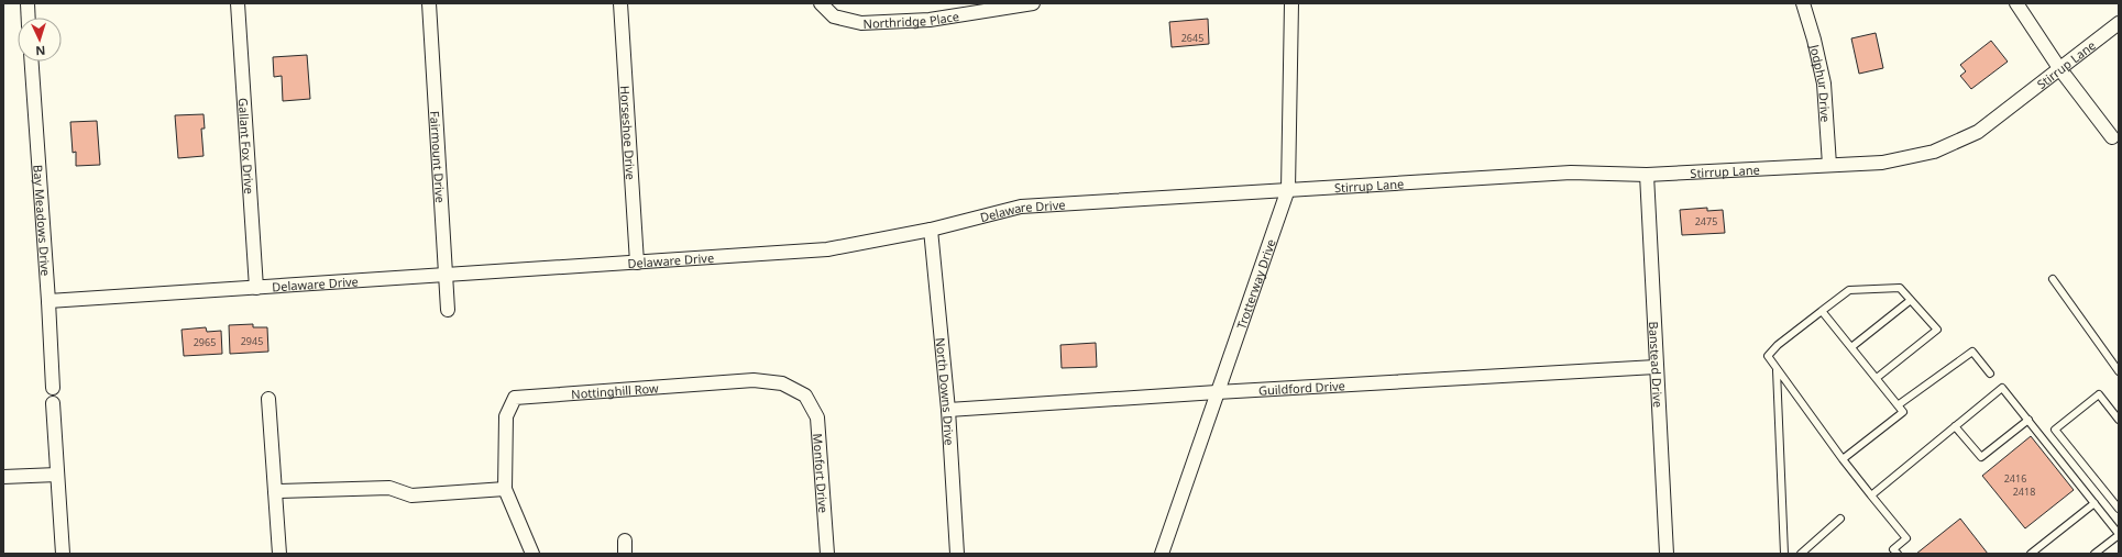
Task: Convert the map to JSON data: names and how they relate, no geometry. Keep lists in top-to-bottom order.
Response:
{
  "streets": {
    "street": [
      "Northridge Place",
      "Stirrup Lane",
      "Jodphur Drive",
      "Horseshoe Drive",
      "Gallant Fox Drive",
      "Fairmount Drive",
      "Delaware Drive",
      "Bay Meadows Drive",
      "Trotterway Drive",
      "Banstead Drive",
      "Guildford Drive",
      "Nottinghill Row",
      "North Downs Drive",
      "Monfort Drive"
    ]
  },
  "crossings": [
    ["Stirrup Lane", "Jodphur Drive"],
    ["Stirrup Lane", "Delaware Drive"],
    ["Stirrup Lane", "Trotterway Drive"],
    ["Stirrup Lane", "Banstead Drive"],
    ["Horseshoe Drive", "Delaware Drive"],
    ["Gallant Fox Drive", "Delaware Drive"],
    ["Fairmount Drive", "Delaware Drive"],
    ["Delaware Drive", "Bay Meadows Drive"],
    ["Delaware Drive", "Trotterway Drive"],
    ["Delaware Drive", "North Downs Drive"],
    ["Trotterway Drive", "Guildford Drive"],
    ["Banstead Drive", "Guildford Drive"],
    ["Guildford Drive", "North Downs Drive"],
    ["Nottinghill Row", "Monfort Drive"]
  ],
  "house_numbers": [
    "2645",
    "2475",
    "2945",
    "2965",
    "2416",
    "2418"
  ],
  "north": "bottom"
}
